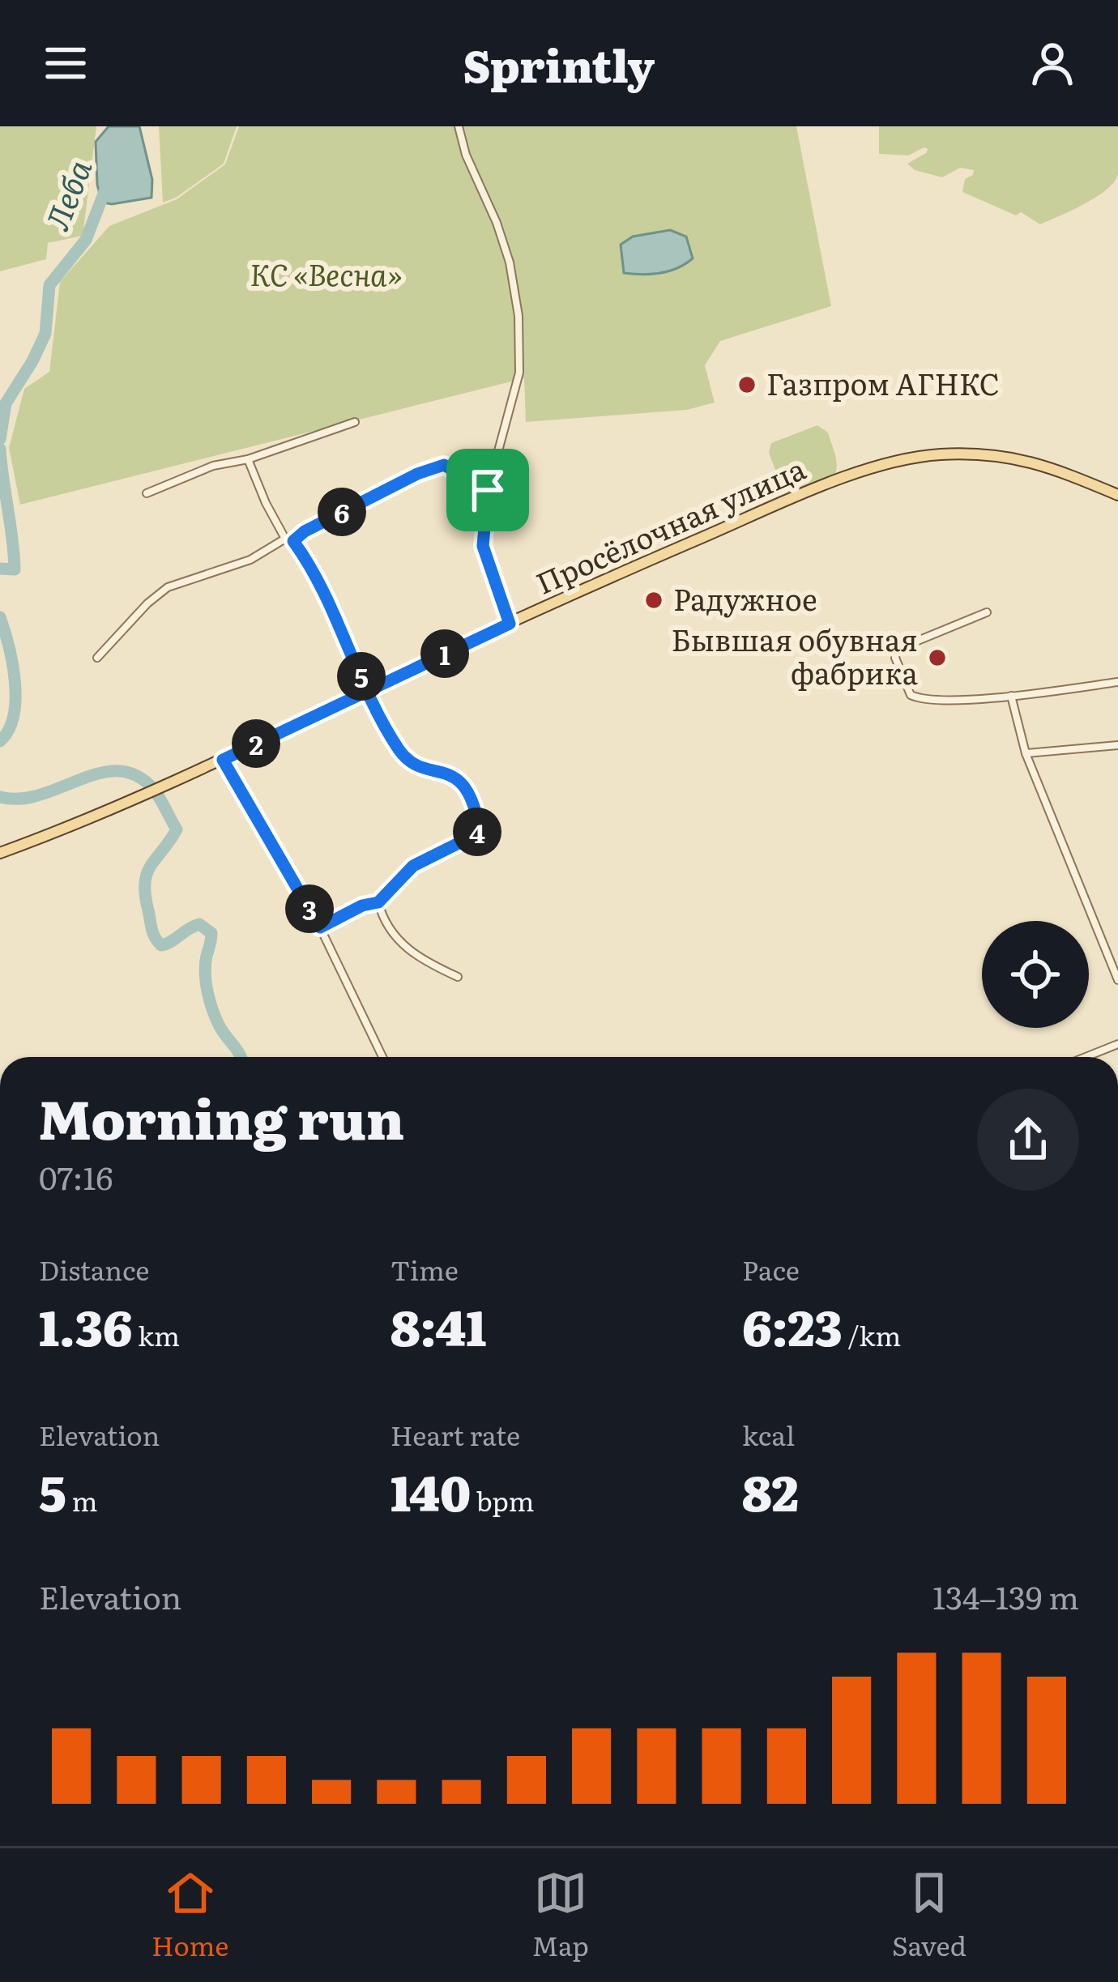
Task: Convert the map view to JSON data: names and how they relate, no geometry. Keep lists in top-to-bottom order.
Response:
{
  "streets": {
    "main road": ["Просёлочная улица"]
  },
  "water": ["Леба"],
  "parks": ["КС «Весна»"],
  "places": ["Газпром АГНКС", "Радужное", "Бывшая обувная фабрика"],
  "page": {
    "header": "Sprintly",
    "pins": [
      "6",
      "1",
      "5",
      "2",
      "4",
      "3"
    ],
    "heading": ["Morning run", "07:16"],
    "stats": [
      ["Distance", "1.36 km"],
      ["Time", "8:41"],
      ["Pace", "6:23 /km"],
      ["Elevation", "5 m"],
      ["Heart rate", "140 bpm"],
      ["kcal", "82"]
    ],
    "chart": ["Elevation", "134–139 m"],
    "tabs": ["Home", "Map", "Saved"]
  }
}
